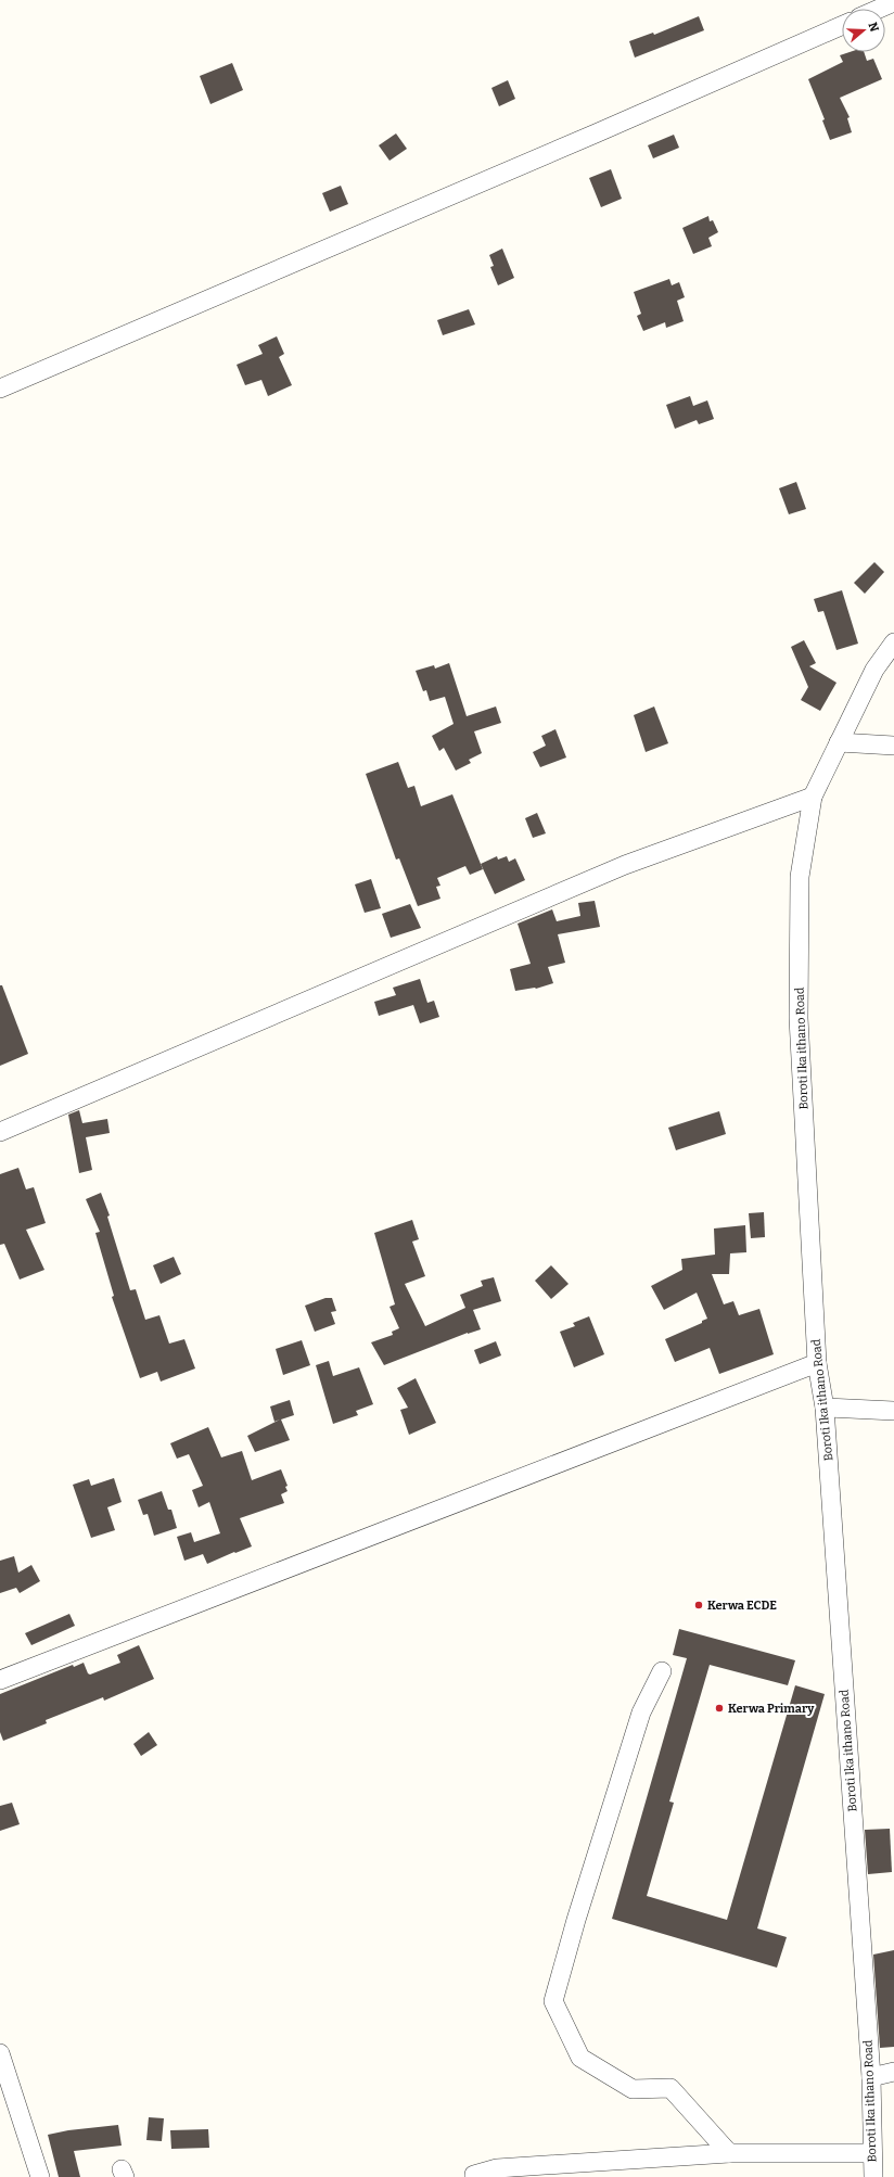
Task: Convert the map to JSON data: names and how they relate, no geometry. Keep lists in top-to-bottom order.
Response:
{
  "streets": {
    "street": ["Boroti Ika ithano Road"]
  },
  "places": ["Kerwa ECDE", "Kerwa Primary"],
  "north": "right"
}
